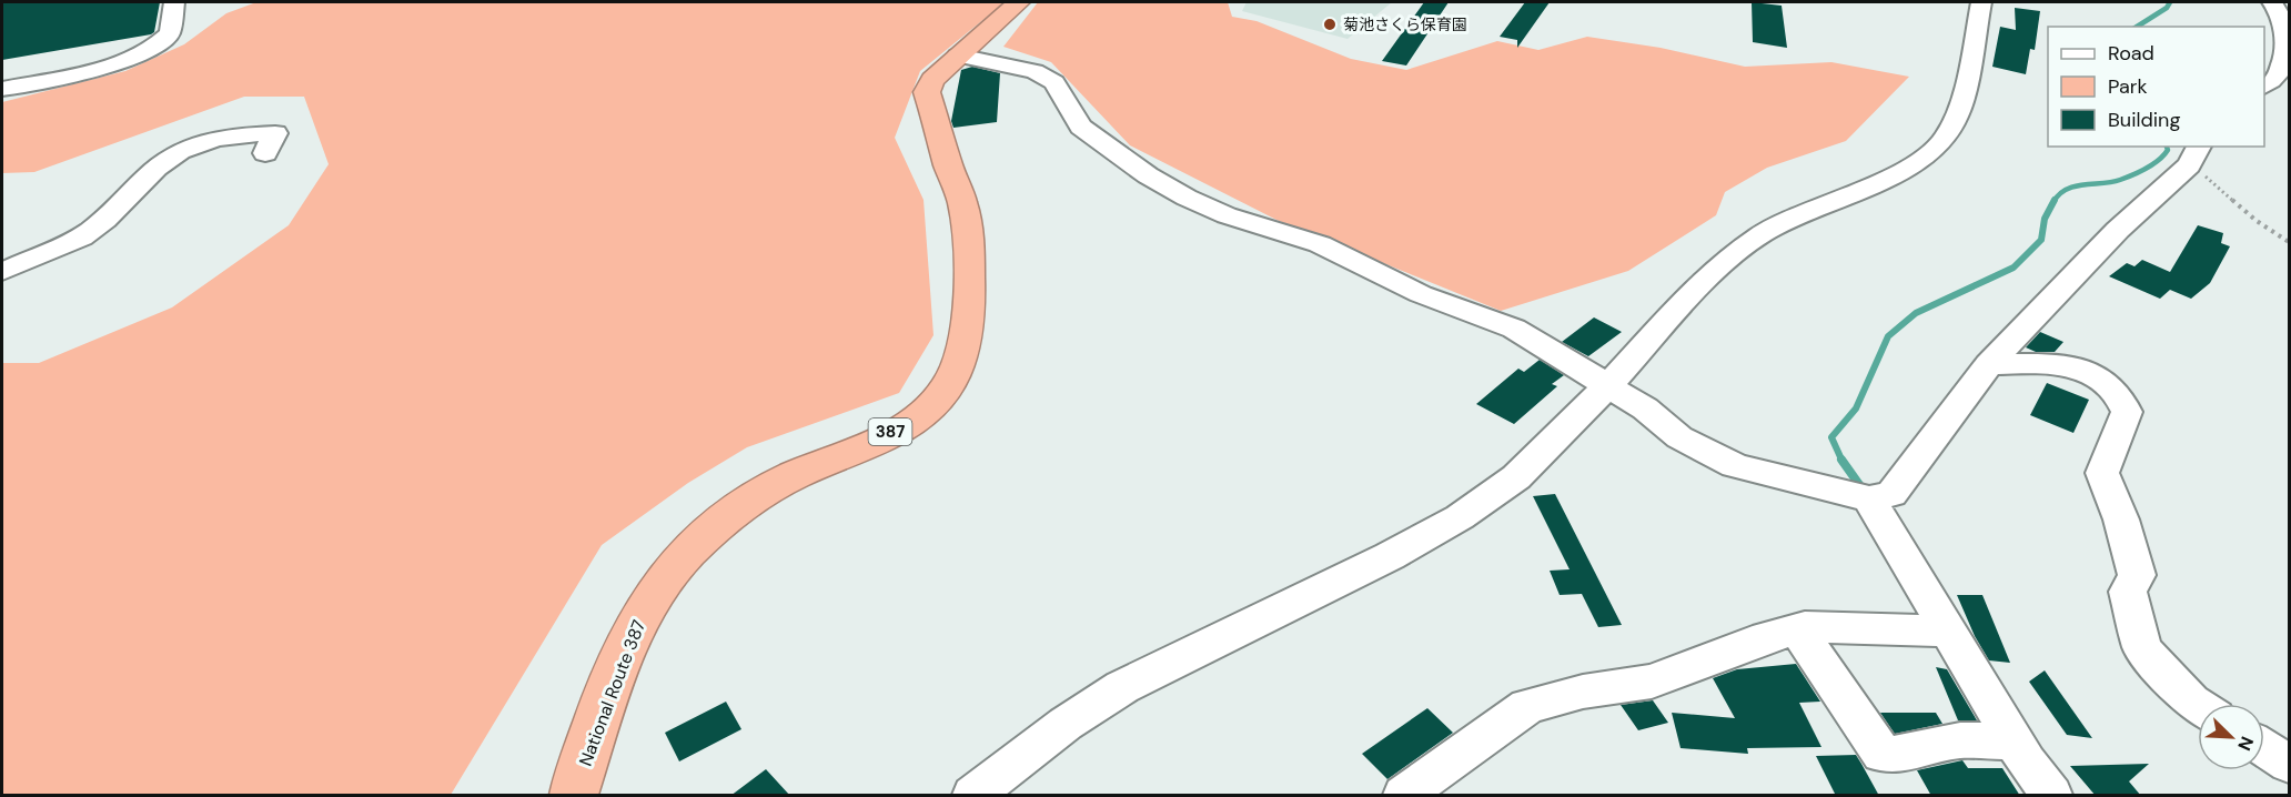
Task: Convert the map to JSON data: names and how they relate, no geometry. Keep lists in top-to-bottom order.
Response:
{
  "streets": {
    "highway": ["387", "National Route 387"]
  },
  "places": ["菊池さくら保育園"],
  "legend": ["Road", "Park", "Building"],
  "north": "bottom right"
}
